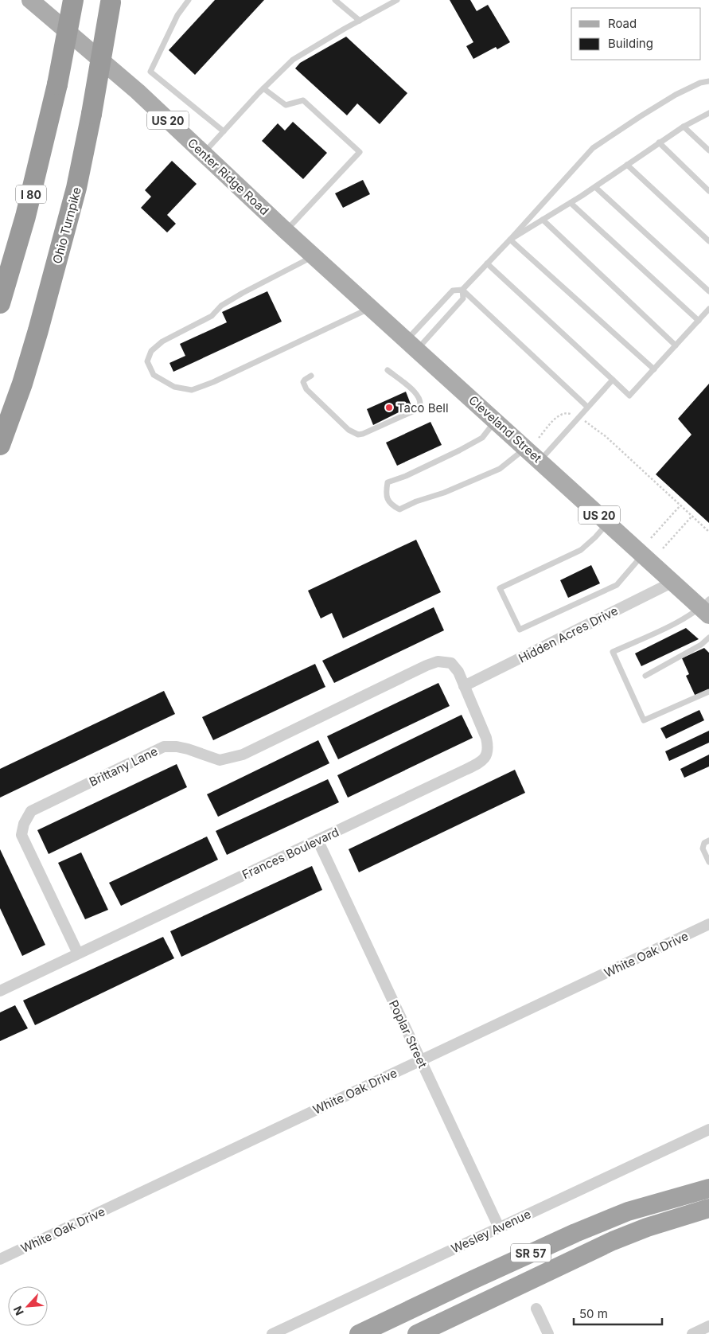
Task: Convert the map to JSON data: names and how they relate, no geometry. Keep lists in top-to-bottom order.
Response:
{
  "streets": {
    "highway": ["I 80", "Ohio Turnpike", "SR 57"],
    "main road": ["US 20", "Center Ridge Road", "Cleveland Street"],
    "street": [
      "Hidden Acres Drive",
      "Brittany Lane",
      "Frances Boulevard",
      "White Oak Drive",
      "Poplar Street",
      "Wesley Avenue"
    ]
  },
  "crossings": [
    ["Center Ridge Road", "Cleveland Street"],
    ["Cleveland Street", "Hidden Acres Drive"],
    ["Hidden Acres Drive", "Frances Boulevard"],
    ["Brittany Lane", "Frances Boulevard"],
    ["Frances Boulevard", "Poplar Street"],
    ["White Oak Drive", "Poplar Street"],
    ["Poplar Street", "Wesley Avenue"]
  ],
  "places": ["Taco Bell"],
  "legend": ["Road", "Building"],
  "scale_bar": "50 m",
  "north": "bottom left"
}
